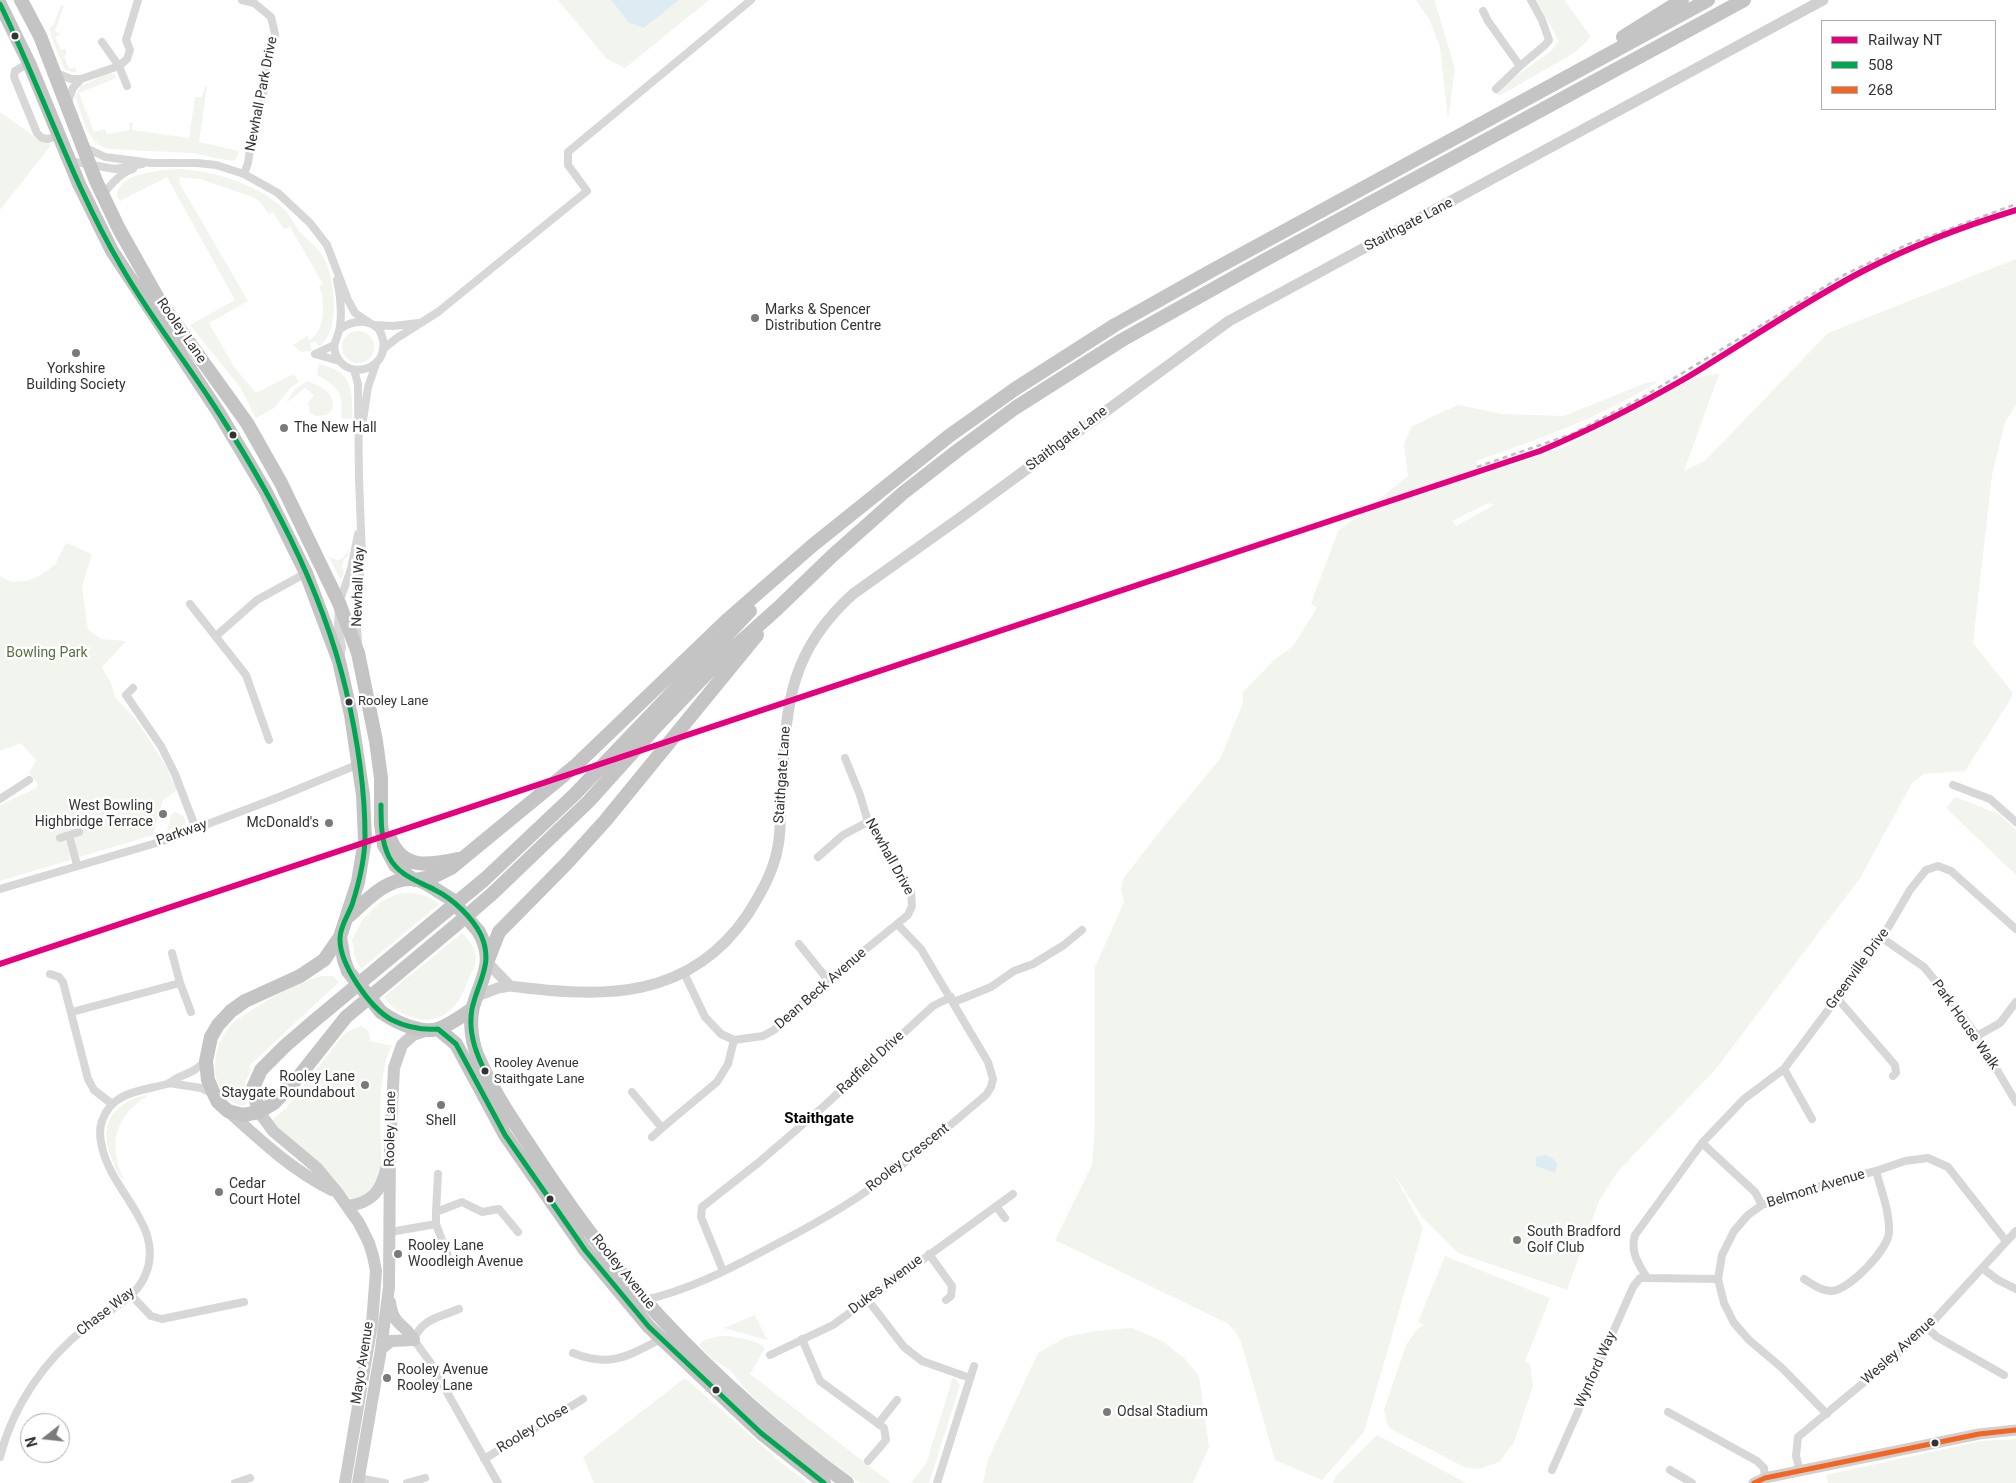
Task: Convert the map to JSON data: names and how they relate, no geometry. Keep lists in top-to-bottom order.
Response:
{
  "streets": {
    "highway": ["Rooley Lane", "Rooley Avenue"],
    "main road": ["Mayo Avenue"],
    "street": [
      "Newhall Park Drive",
      "Staithgate Lane",
      "Newhall Way",
      "Parkway",
      "Newhall Drive",
      "Greenville Drive",
      "Dean Beck Avenue",
      "Park House Walk",
      "Radfield Drive",
      "Rooley Crescent",
      "Belmont Avenue",
      "Dukes Avenue",
      "Chase Way",
      "Wesley Avenue",
      "Wynford Way",
      "Rooley Close"
    ]
  },
  "crossings": [
    ["Staithgate Lane", "Rooley Lane"],
    ["Staithgate Lane", "Rooley Avenue"],
    ["Rooley Lane", "Newhall Way"],
    ["Rooley Lane", "Parkway"],
    ["Rooley Lane", "Rooley Avenue"],
    ["Rooley Lane", "Mayo Avenue"],
    ["Newhall Drive", "Dean Beck Avenue"],
    ["Newhall Drive", "Rooley Crescent"],
    ["Greenville Drive", "Park House Walk"],
    ["Greenville Drive", "Wynford Way"],
    ["Dean Beck Avenue", "Rooley Crescent"],
    ["Radfield Drive", "Rooley Crescent"],
    ["Rooley Crescent", "Rooley Avenue"],
    ["Belmont Avenue", "Wesley Avenue"]
  ],
  "districts": ["Staithgate"],
  "parks": ["Bowling Park"],
  "places": [
    "Marks & Spencer Distribution Centre",
    "Yorkshire Building Society",
    "The New Hall",
    "Rooley Lane",
    "West Bowling Highbridge Terrace",
    "McDonald's",
    "Rooley Avenue Staithgate Lane",
    "Rooley Lane Staygate Roundabout",
    "Shell",
    "Cedar Court Hotel",
    "South Bradford Golf Club",
    "Rooley Lane Woodleigh Avenue",
    "Rooley Avenue Rooley Lane",
    "Odsal Stadium"
  ],
  "lines": ["transit line 508", "rail line NT", "transit line 268"],
  "legend": ["Railway NT", "508", "268"],
  "north": "left"
}
